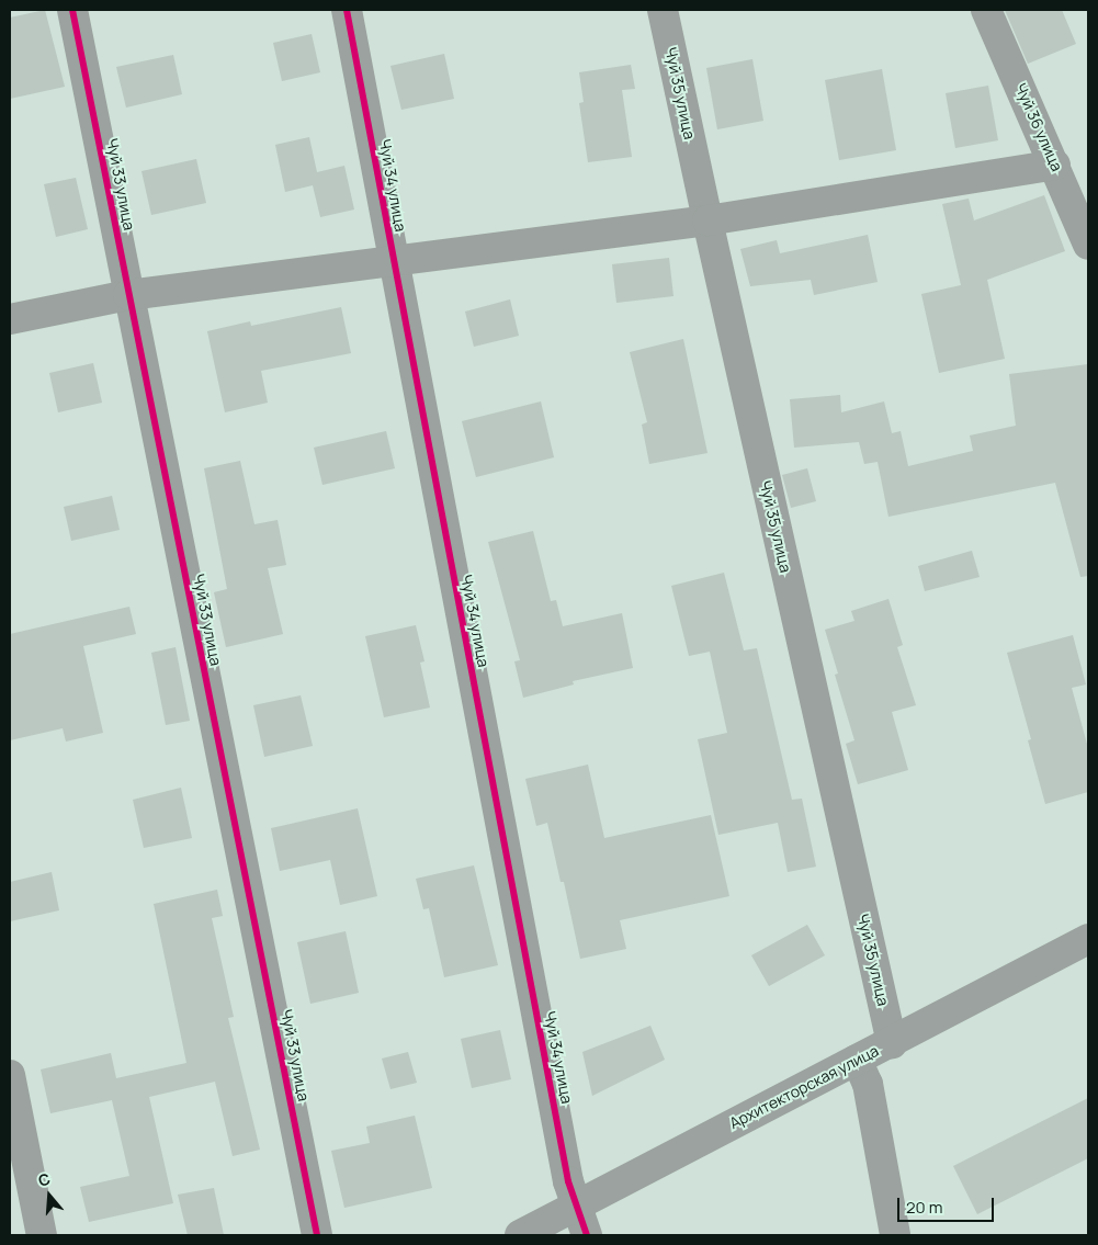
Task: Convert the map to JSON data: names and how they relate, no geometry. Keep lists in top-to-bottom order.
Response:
{
  "streets": {
    "street": [
      "Чуй 35 улица",
      "Чуй 36 улица",
      "Чуй 33 улица",
      "Чуй 34 улица",
      "Архитекторская улица"
    ]
  },
  "crossings": [
    ["Чуй 35 улица", "Архитекторская улица"],
    ["Чуй 34 улица", "Архитекторская улица"]
  ],
  "scale_bar": "20 m",
  "north": "top"
}
